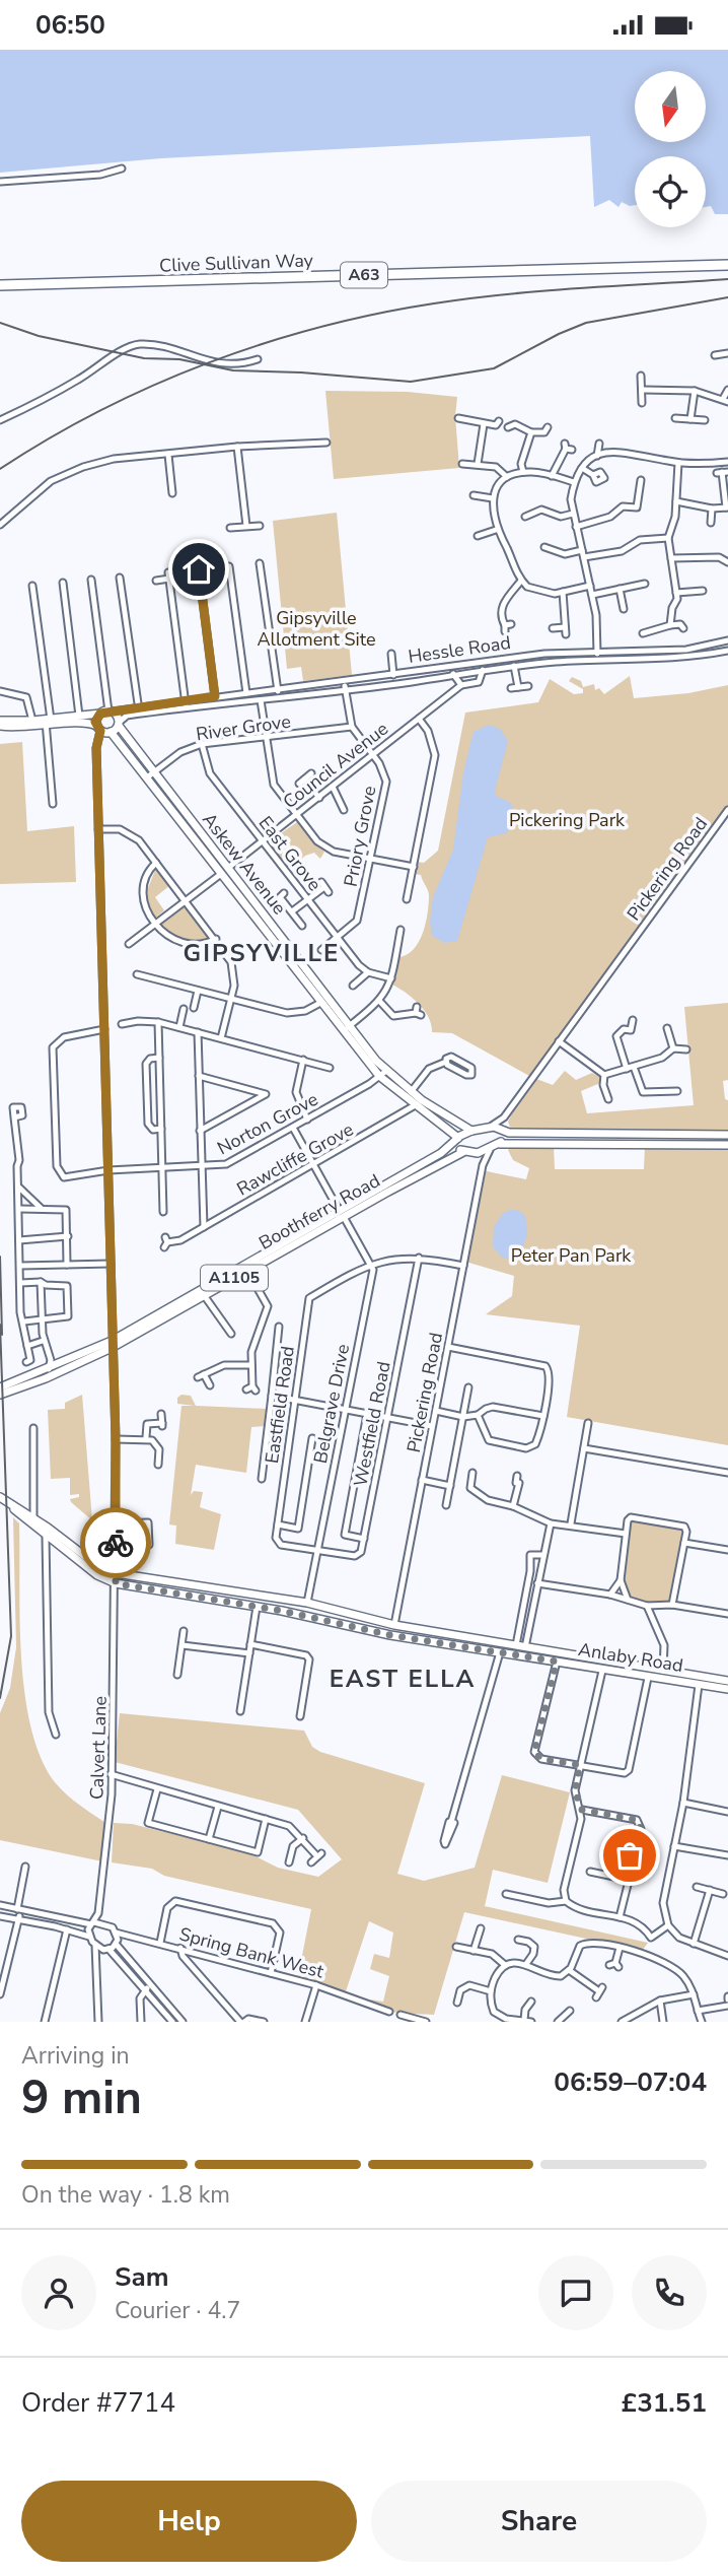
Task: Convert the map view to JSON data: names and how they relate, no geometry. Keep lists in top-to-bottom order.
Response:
{
  "streets": {
    "highway": ["Clive Sullivan Way", "A63"],
    "main road": [
      "Hessle Road",
      "Askew Avenue",
      "Boothferry Road",
      "A1105",
      "Anlaby Road"
    ],
    "street": [
      "River Grove",
      "Council Avenue",
      "Priory Grove",
      "East Grove",
      "Pickering Road",
      "Norton Grove",
      "Rawcliffe Grove",
      "Belgrave Drive",
      "Eastfield Road",
      "Westfield Road",
      "Calvert Lane",
      "Spring Bank West"
    ]
  },
  "crossings": [
    ["Hessle Road", "Council Avenue"],
    ["Hessle Road", "Priory Grove"],
    ["Hessle Road", "Askew Avenue"],
    ["Hessle Road", "Calvert Lane"],
    ["River Grove", "Priory Grove"],
    ["River Grove", "East Grove"],
    ["River Grove", "Askew Avenue"],
    ["Council Avenue", "Priory Grove"],
    ["Council Avenue", "East Grove"],
    ["Council Avenue", "Askew Avenue"],
    ["Priory Grove", "East Grove"],
    ["Askew Avenue", "Norton Grove"],
    ["Askew Avenue", "Rawcliffe Grove"],
    ["Askew Avenue", "Boothferry Road"],
    ["Askew Avenue", "A1105"],
    ["Pickering Road", "A1105"],
    ["Pickering Road", "Anlaby Road"],
    ["Norton Grove", "Calvert Lane"],
    ["Boothferry Road", "A1105"],
    ["Boothferry Road", "Calvert Lane"],
    ["Belgrave Drive", "Eastfield Road"],
    ["Belgrave Drive", "Anlaby Road"],
    ["Anlaby Road", "Calvert Lane"],
    ["Calvert Lane", "Spring Bank West"]
  ],
  "districts": ["GIPSYVILLE", "EAST ELLA"],
  "parks": ["Gipsyville Allotment Site", "Pickering Park", "Peter Pan Park"],
  "north": "bottom",
  "page": {
    "status": "06:50",
    "heading": ["9 min", "Arriving in", "06:59–07:04"],
    "panel": [
      "Sam",
      "Courier · 4.7",
      "Order #7714",
      "£31.51"
    ],
    "bar": "On the way · 1.8 km",
    "buttons": ["Help", "Share"]
  }
}
